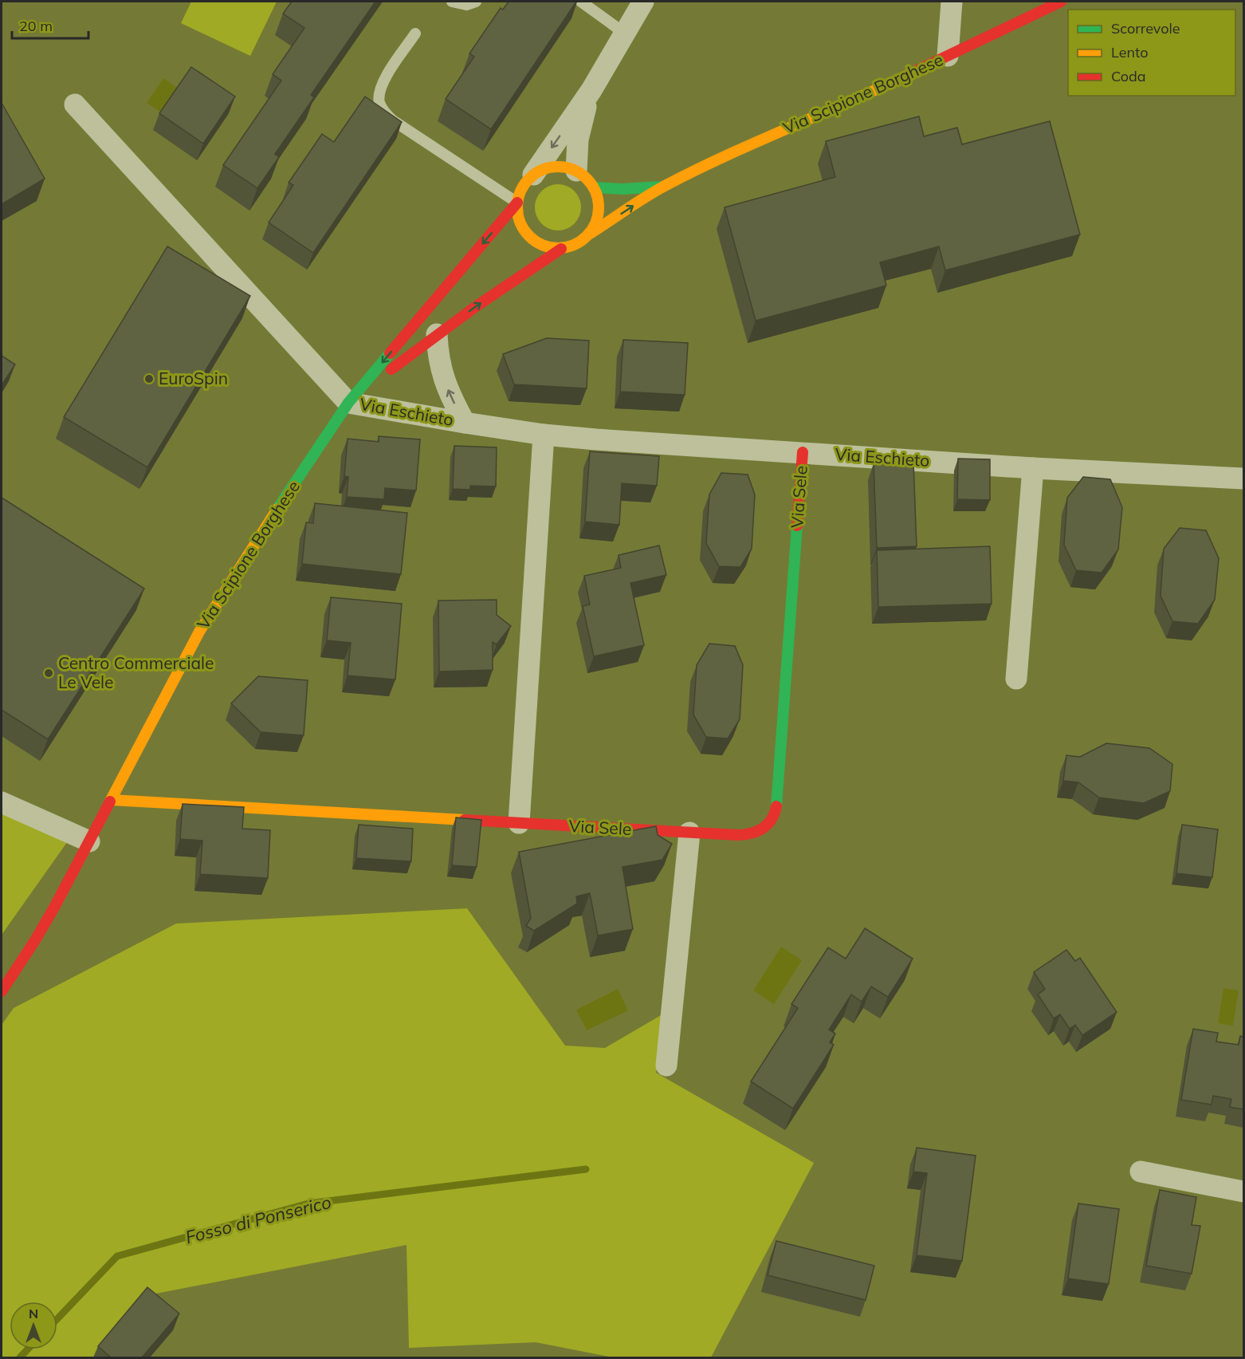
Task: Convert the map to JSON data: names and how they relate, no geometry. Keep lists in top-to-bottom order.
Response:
{
  "streets": {
    "main road": ["Via Scipione Borghese", "Via Sele"],
    "street": ["Via Eschieto"]
  },
  "crossings": [
    ["Via Scipione Borghese", "Via Eschieto"],
    ["Via Scipione Borghese", "Via Sele"],
    ["Via Eschieto", "Via Sele"]
  ],
  "water": ["Fosso di Ponserico"],
  "places": ["EuroSpin", "Centro Commerciale Le Vele"],
  "legend": ["Scorrevole", "Lento", "Coda"],
  "scale_bar": "20 m",
  "north": "top"
}
